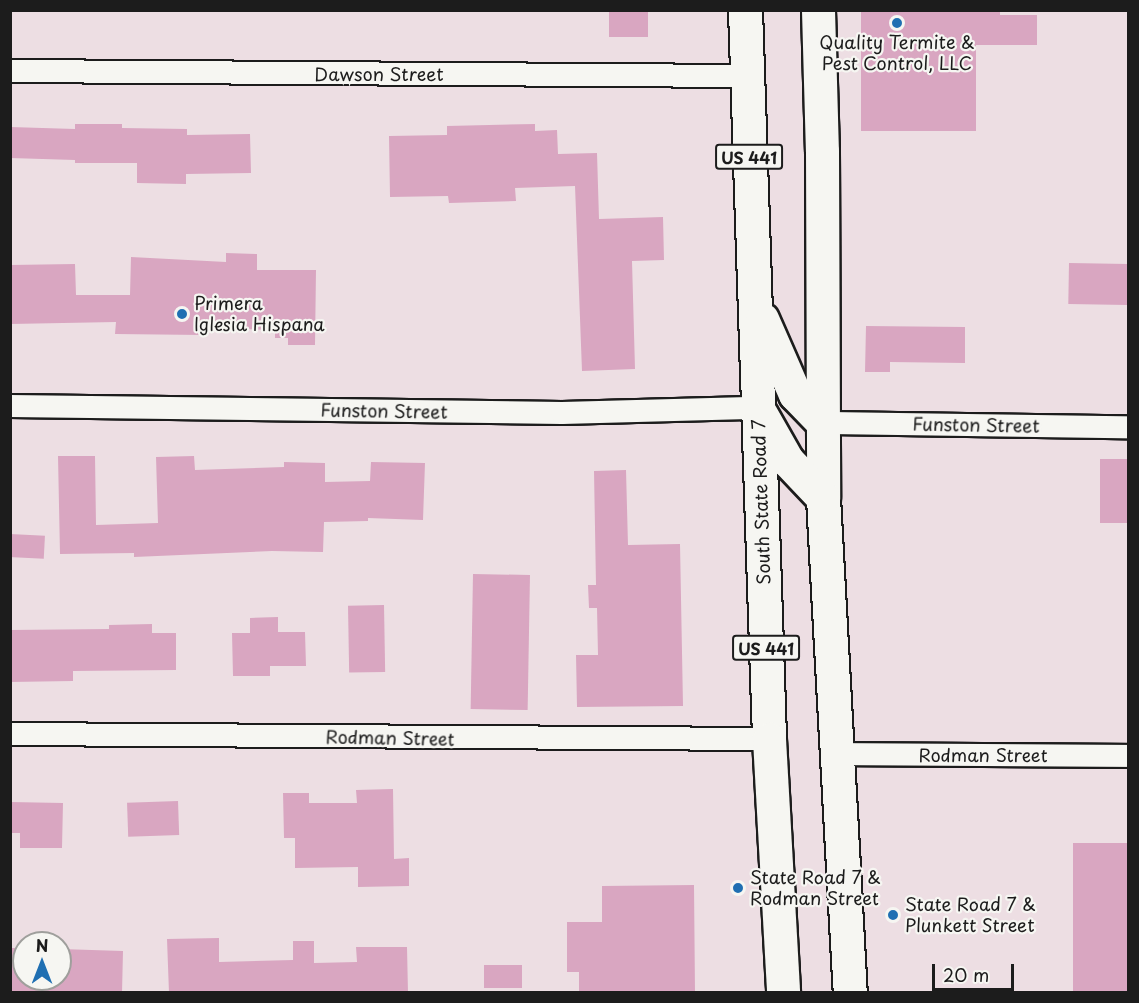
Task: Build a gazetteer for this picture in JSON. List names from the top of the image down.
{
  "streets": {
    "main road": ["US 441", "South State Road 7"],
    "street": ["Dawson Street", "Funston Street", "Rodman Street"]
  },
  "crossings": [
    ["Dawson Street", "South State Road 7"],
    ["Funston Street", "South State Road 7"],
    ["South State Road 7", "Rodman Street"]
  ],
  "places": [
    "Quality Termite & Pest Control, LLC",
    "Primera Iglesia Hispana",
    "State Road 7 & Rodman Street",
    "State Road 7 & Plunkett Street"
  ],
  "scale_bar": "20 m",
  "north": "top"
}
